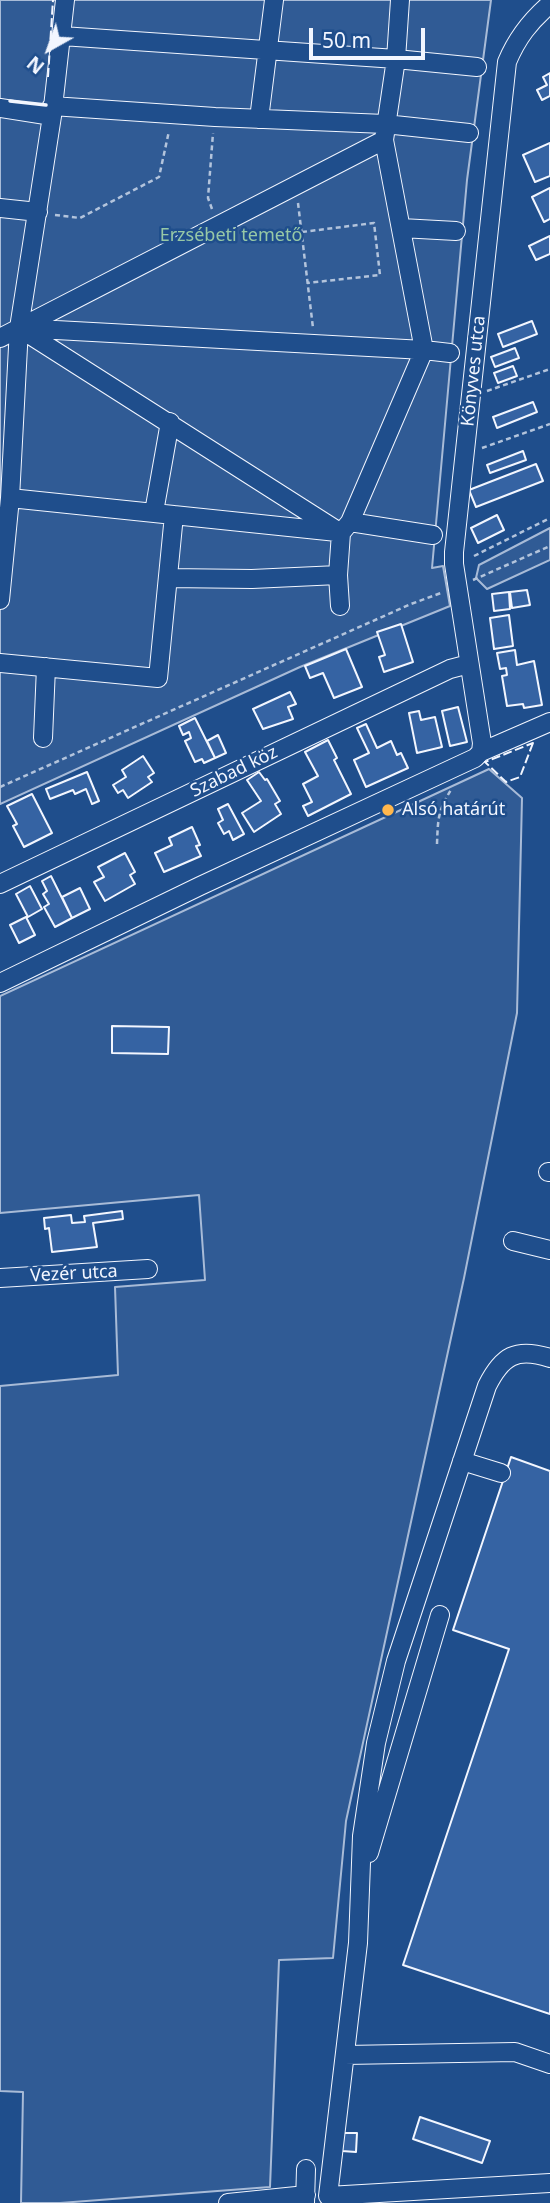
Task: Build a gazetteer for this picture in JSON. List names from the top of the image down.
{
  "streets": {
    "street": ["Könyves utca", "Szabad köz", "Vezér utca"]
  },
  "crossings": [
    ["Könyves utca", "Szabad köz"]
  ],
  "parks": ["Erzsébeti temető"],
  "places": ["Alsó határút"],
  "scale_bar": "50 m",
  "north": "bottom left"
}
